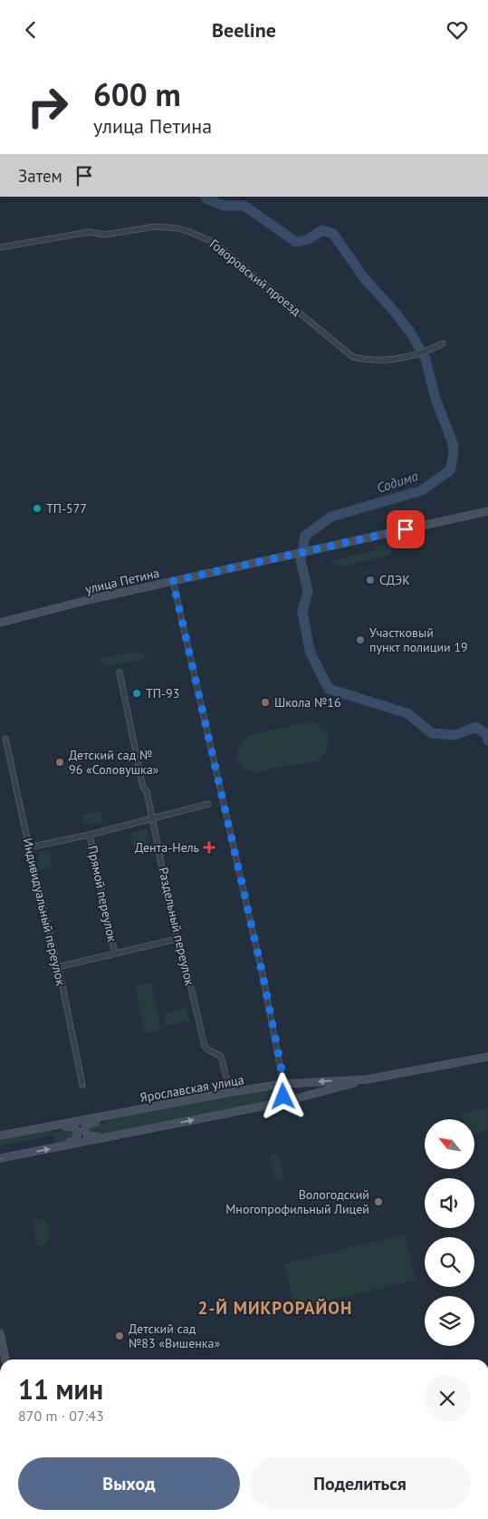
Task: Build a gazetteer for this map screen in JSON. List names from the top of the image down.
{
  "streets": {
    "street": [
      "Говоровский проезд",
      "улица Петина",
      "Прямой переулок",
      "Индивидуальный переулок",
      "Раздельный переулок",
      "Ярославская улица"
    ]
  },
  "crossings": [
    ["Раздельный переулок", "Ярославская улица"]
  ],
  "districts": ["2-Й МИКРОРАЙОН"],
  "water": ["Содима"],
  "places": {
    "other": [
      "ТП-577",
      "СДЭК",
      "Участковый пункт полиции 19",
      "ТП-93",
      "Школа №16",
      "Детский сад № 96 «Соловушка»",
      "Вологодский Многопрофильный Лицей",
      "Детский сад №83 «Вишенка»"
    ],
    "health": ["Дента-Нель"]
  },
  "north": "top left",
  "page": {
    "header": "Beeline",
    "turn": ["600 m", "улица Петина"],
    "then": "Затем",
    "heading": ["11 мин", "870 m · 07:43"],
    "buttons": ["Выход", "Поделиться"]
  }
}
